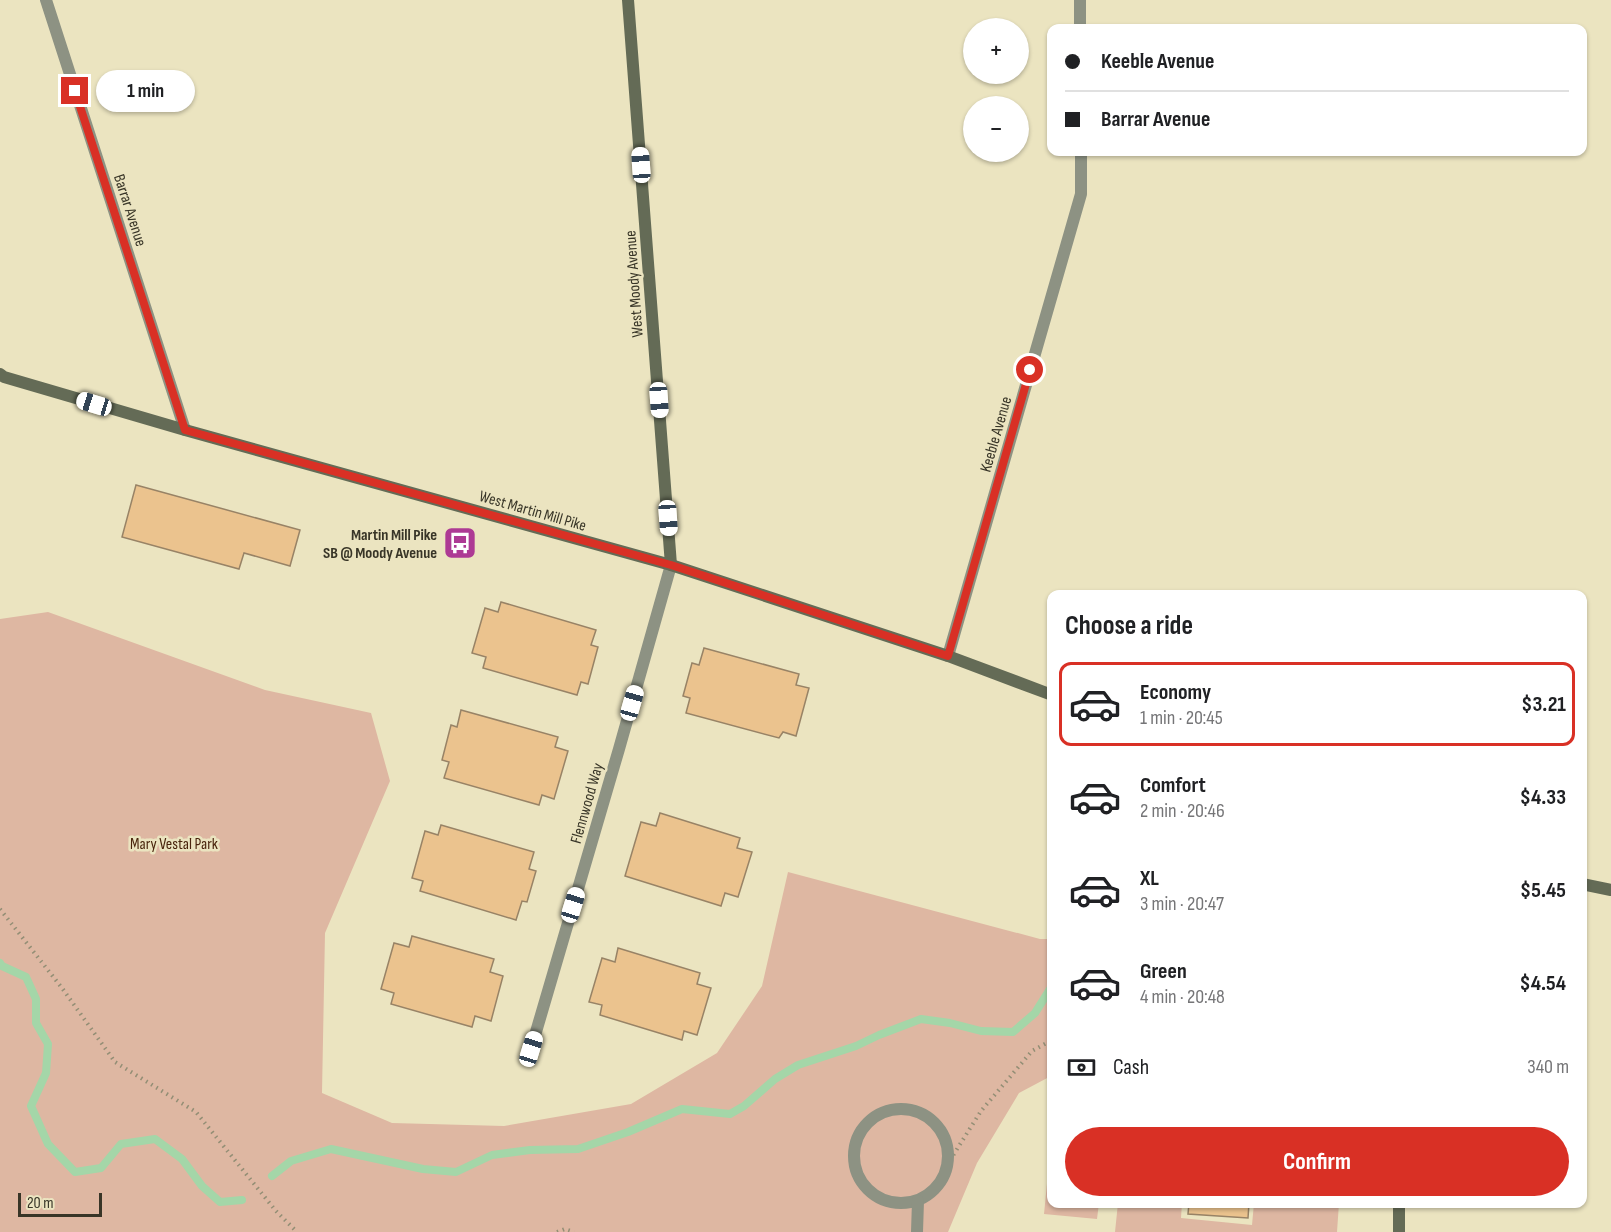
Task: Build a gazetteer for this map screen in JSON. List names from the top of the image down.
{
  "streets": {
    "main road": ["West Moody Avenue", "West Martin Mill Pike"],
    "street": ["Barrar Avenue", "Keeble Avenue", "Flennwood Way"]
  },
  "crossings": [
    ["Barrar Avenue", "West Martin Mill Pike"],
    ["West Moody Avenue", "West Martin Mill Pike"],
    ["West Moody Avenue", "Flennwood Way"],
    ["Keeble Avenue", "West Martin Mill Pike"],
    ["West Martin Mill Pike", "Flennwood Way"]
  ],
  "parks": ["Mary Vestal Park"],
  "places": {
    "bus stop": ["Martin Mill Pike SB @ Moody Avenue"]
  },
  "scale_bar": "20 m",
  "page": {
    "map_buttons": ["+", "−"],
    "banner": ["Keeble Avenue", "Barrar Avenue"],
    "bubble": "1 min",
    "heading": "Choose a ride",
    "list": [
      {
        "name": "Economy",
        "note": "1 min · 20:45",
        "value": "$3.21"
      },
      {
        "name": "Comfort",
        "note": "2 min · 20:46",
        "value": "$4.33"
      },
      {
        "name": "XL",
        "note": "3 min · 20:47",
        "value": "$5.45"
      },
      {
        "name": "Green",
        "note": "4 min · 20:48",
        "value": "$4.54"
      }
    ],
    "pay": ["Cash", "340 m"],
    "buttons": "Confirm",
    "scale": "20 m"
  }
}
